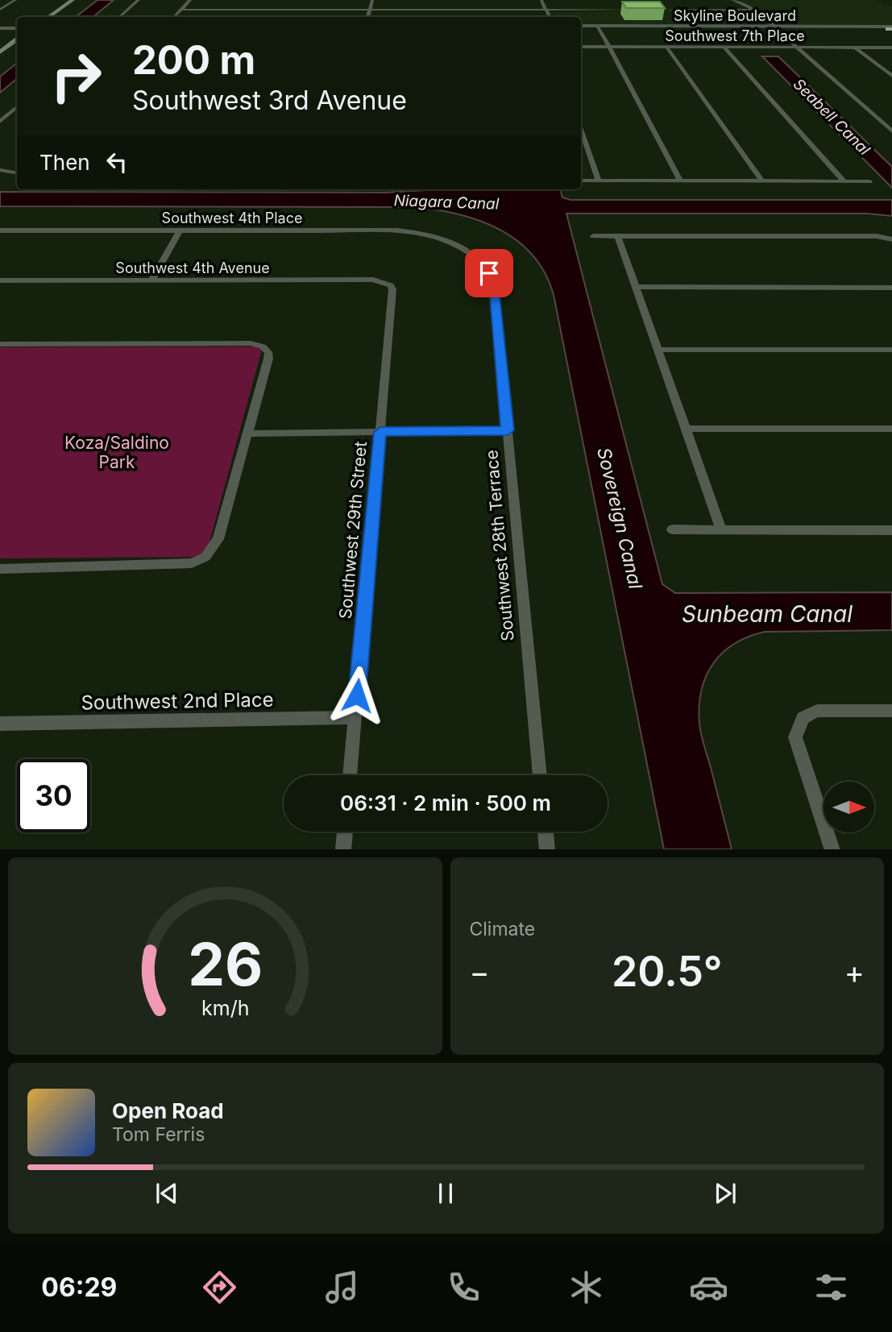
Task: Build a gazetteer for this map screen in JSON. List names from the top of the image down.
{
  "streets": {
    "street": [
      "Skyline Boulevard",
      "Southwest 7th Place",
      "Southwest 4th Place",
      "Southwest 4th Avenue",
      "Southwest 29th Street",
      "Southwest 28th Terrace",
      "Southwest 2nd Place"
    ]
  },
  "crossings": [
    ["Southwest 4th Place", "Southwest 28th Terrace"],
    ["Southwest 4th Avenue", "Southwest 29th Street"],
    ["Southwest 29th Street", "Southwest 2nd Place"]
  ],
  "water": [
    "Seabell Canal",
    "Niagara Canal",
    "Sovereign Canal",
    "Sunbeam Canal"
  ],
  "parks": ["Koza/Saldino Park"],
  "north": "right",
  "page": {
    "turn": ["200 m", "Southwest 3rd Avenue"],
    "then": "Then",
    "limit": "30",
    "trip": "06:31 · 2 min · 500 m",
    "tile": "Climate",
    "heat": ["−", "20.5°", "+"],
    "song": ["Open Road", "Tom Ferris"],
    "tabs": "06:29",
    "gauge": ["26", "km/h"]
  }
}
